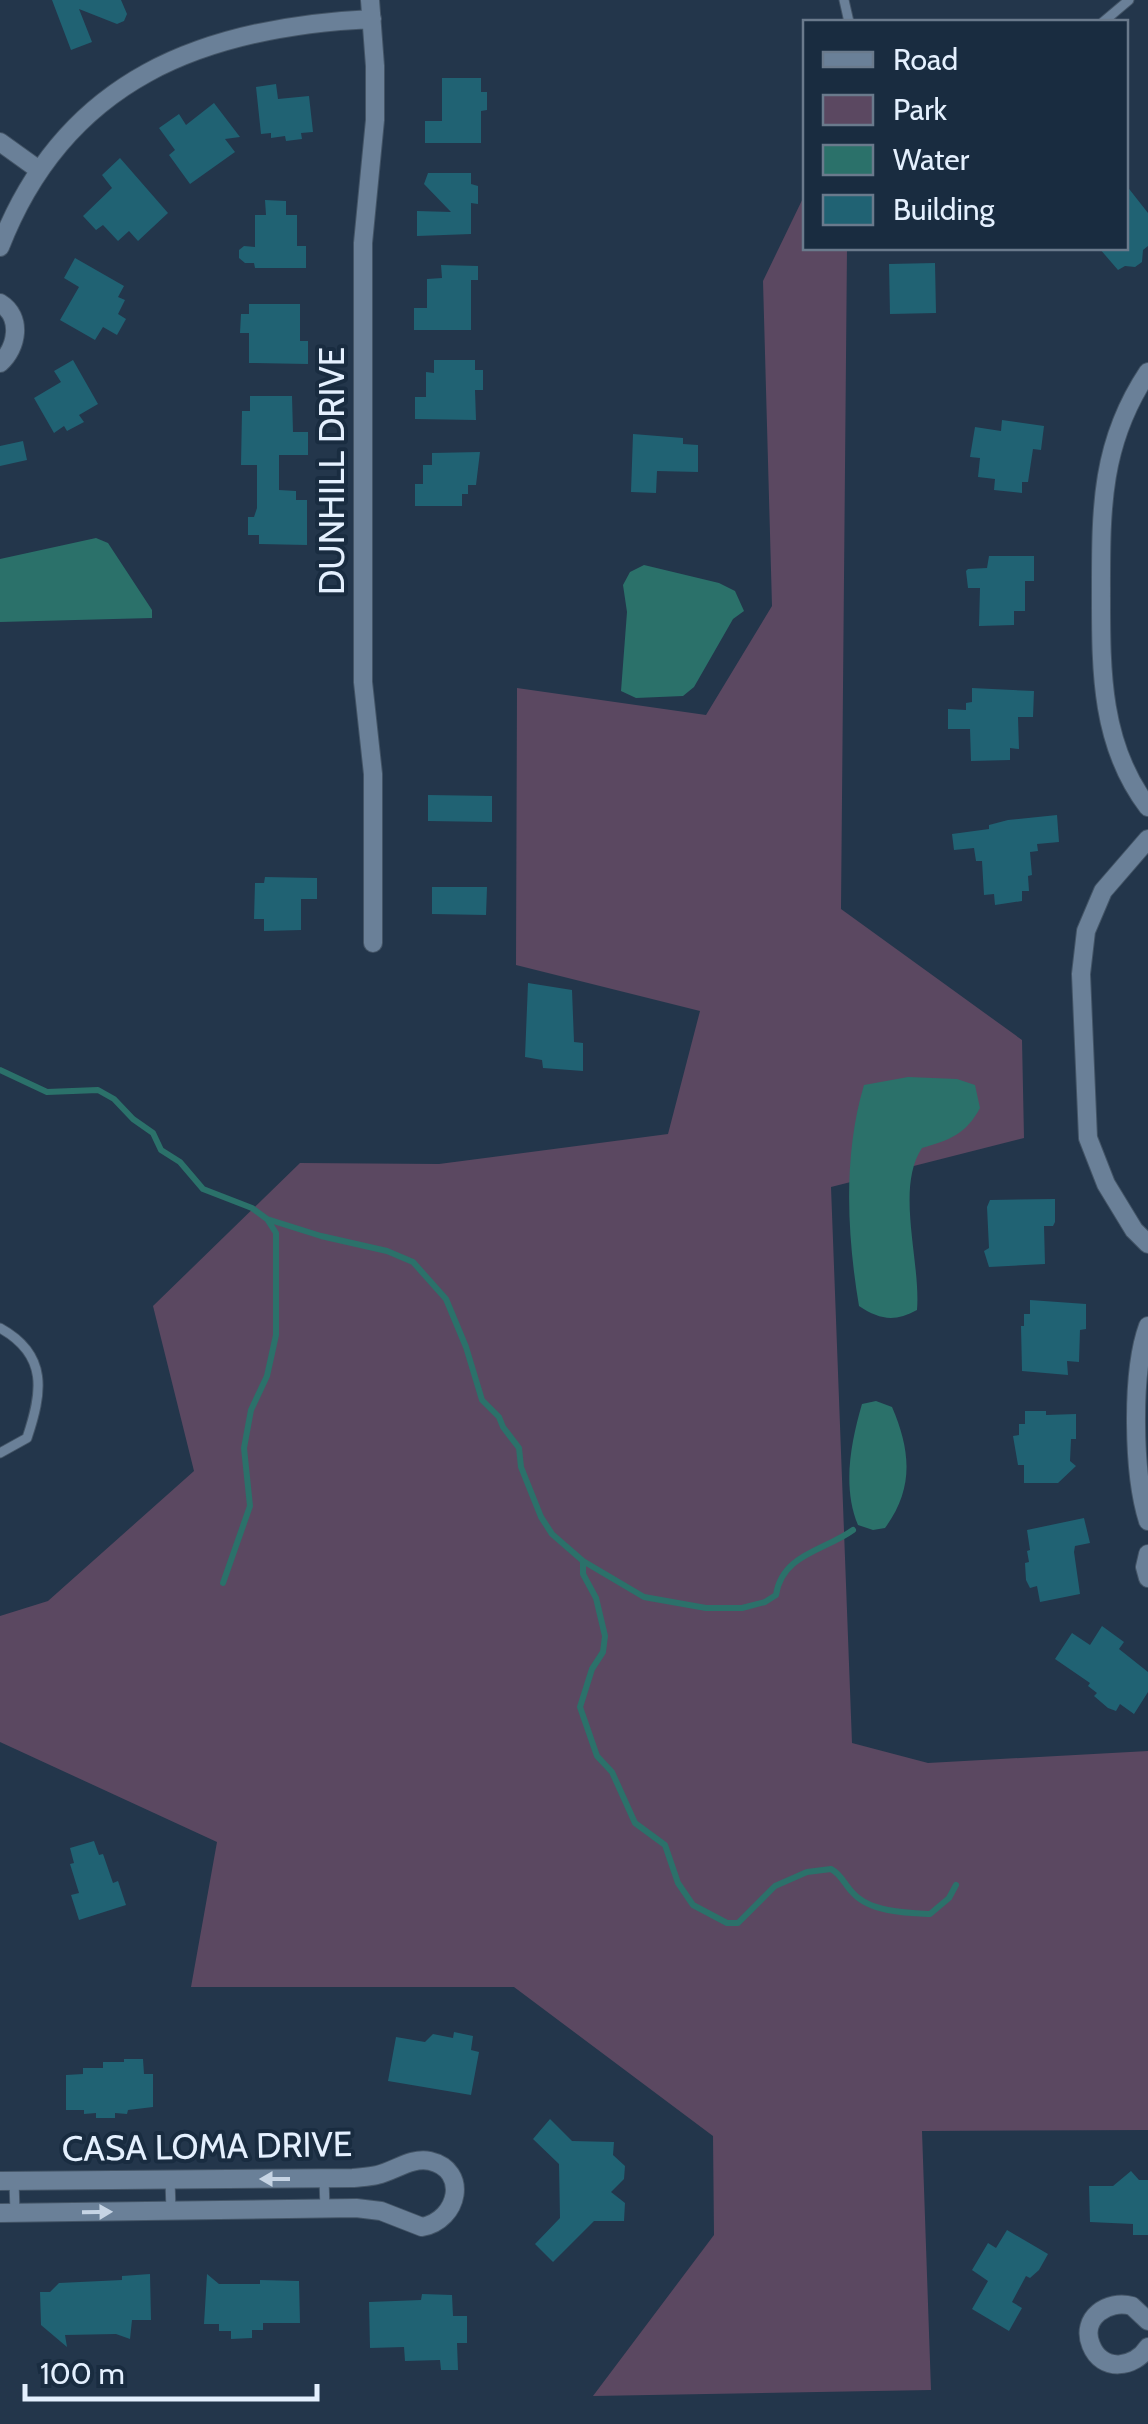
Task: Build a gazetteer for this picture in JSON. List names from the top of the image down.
{
  "streets": {
    "street": ["DUNHILL DRIVE", "CASA LOMA DRIVE"]
  },
  "legend": [
    "Road",
    "Park",
    "Water",
    "Building"
  ],
  "scale_bar": "100 m"
}
